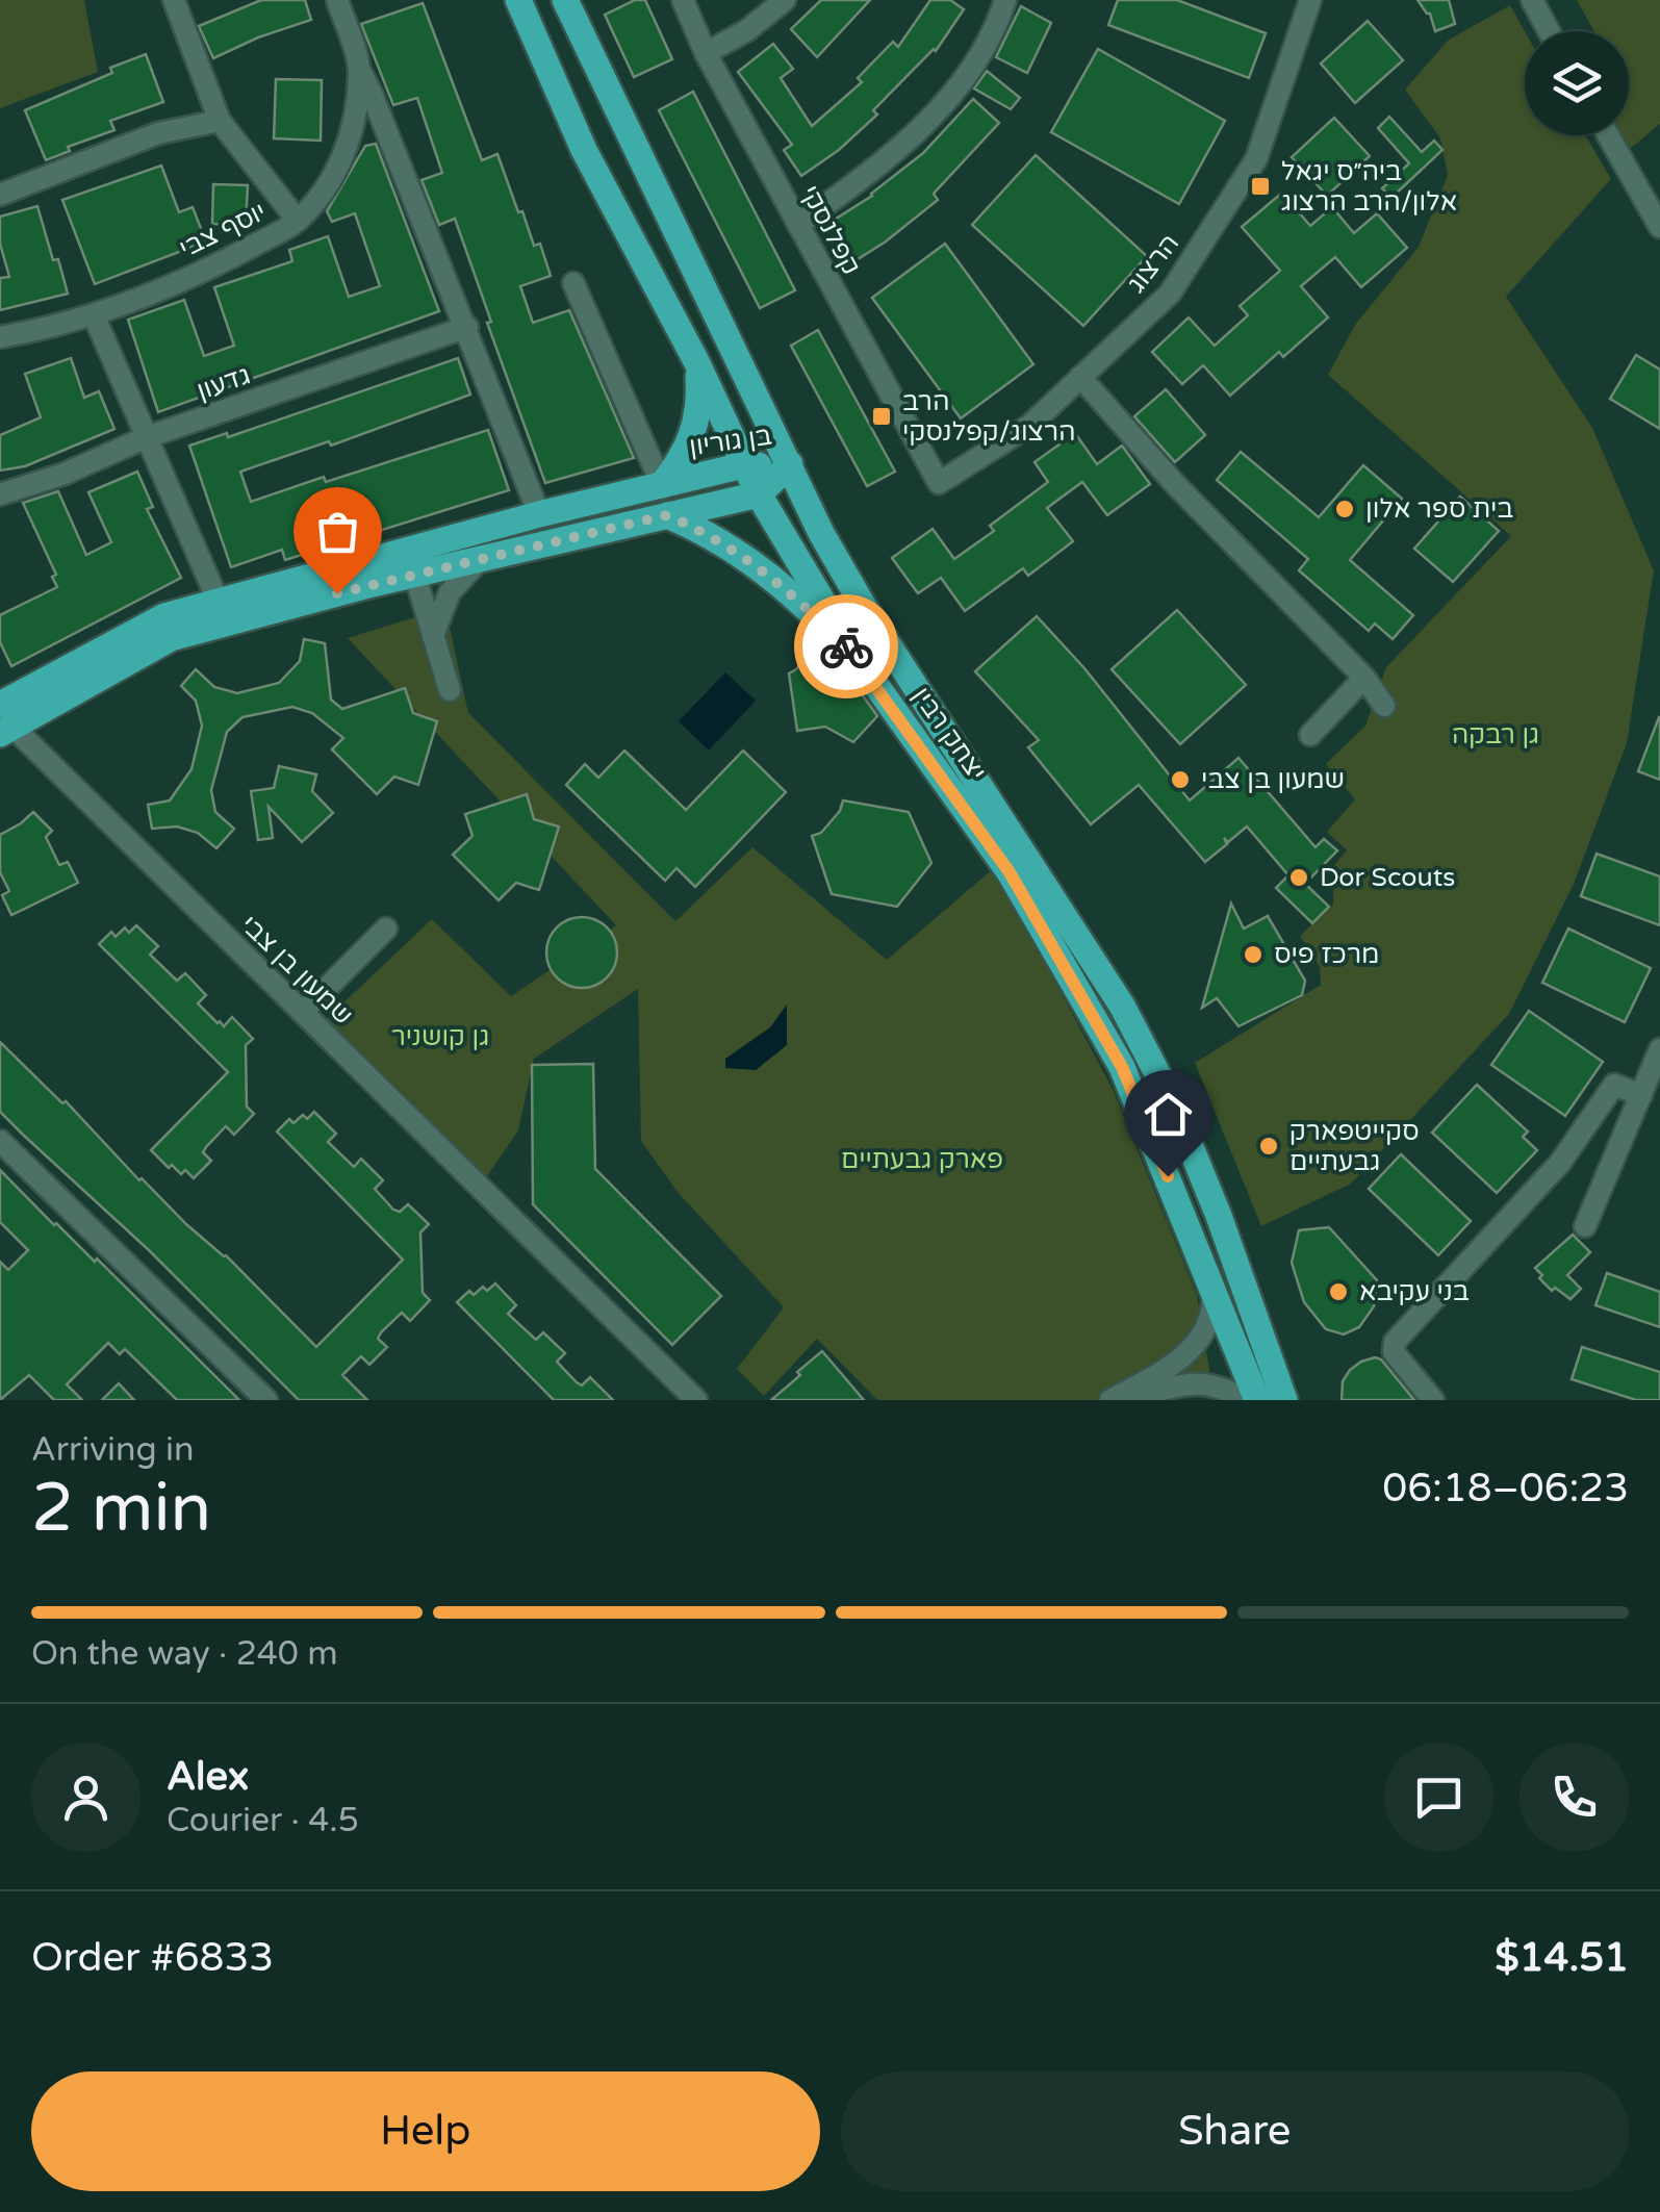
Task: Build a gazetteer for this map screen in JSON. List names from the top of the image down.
{
  "streets": {
    "main road": ["בן גוריון", "יצחק רבין"],
    "street": [
      "יוסף צבי",
      "קפלנסקי",
      "הרצוג",
      "גדעון",
      "שמעון בן צבי"
    ]
  },
  "crossings": [
    ["קפלנסקי", "הרצוג"],
    ["בן גוריון", "יצחק רבין"],
    ["בן גוריון", "שמעון בן צבי"]
  ],
  "parks": ["גן רבקה", "גן קושניר", "פארק גבעתיים"],
  "places": {
    "transit": ["ביה״ס יגאל אלון/הרב הרצוג", "הרב הרצוג/קפלנסקי"],
    "other": [
      "בית ספר אלון",
      "שמעון בן צבי",
      "Dor Scouts",
      "מרכז פיס",
      "סקייטפארק גבעתיים",
      "בני עקיבא"
    ]
  },
  "page": {
    "heading": ["2 min", "Arriving in", "06:18–06:23"],
    "panel": [
      "Alex",
      "Courier · 4.5",
      "Order #6833",
      "$14.51"
    ],
    "bar": "On the way · 240 m",
    "buttons": ["Help", "Share"]
  }
}
